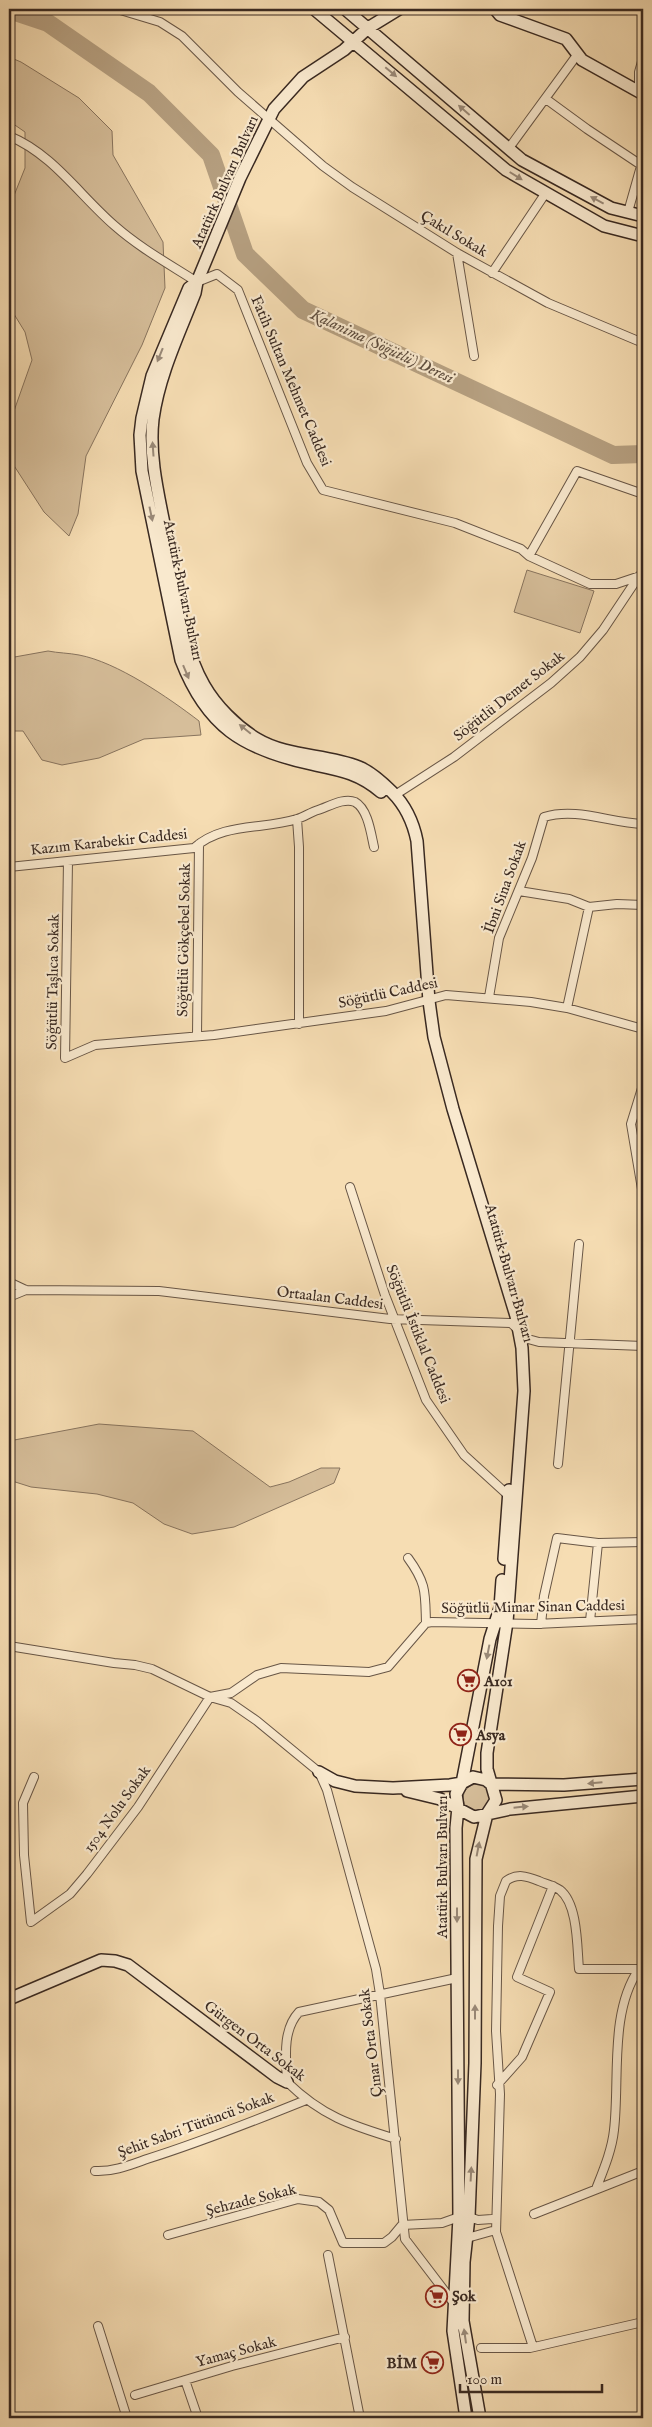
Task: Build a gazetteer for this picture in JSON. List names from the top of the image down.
{
  "streets": {
    "street": [
      "Atatürk Bulvarı Bulvarı",
      "Çakıl Sokak",
      "Fatih Sultan Mehmet Caddesi",
      "Söğütlü Demet Sokak",
      "Kazım Karabekir Caddesi",
      "İbni Sina Sokak",
      "Söğütlü Gökçebel Sokak",
      "Söğütlü Taşlıca Sokak",
      "Söğütlü Caddesi",
      "Ortaalan Caddesi",
      "Söğütlü İstiklal Caddesi",
      "Söğütlü Mimar Sinan Caddesi",
      "1504 Nolu Sokak",
      "Gürgen Orta Sokak",
      "Çınar Orta Sokak",
      "Şehit Sabri Tütüncü Sokak",
      "Şehzade Sokak",
      "Yamaç Sokak"
    ]
  },
  "crossings": [
    ["Atatürk Bulvarı Bulvarı", "Çakıl Sokak"],
    ["Atatürk Bulvarı Bulvarı", "Fatih Sultan Mehmet Caddesi"],
    ["Atatürk Bulvarı Bulvarı", "Söğütlü Demet Sokak"],
    ["Atatürk Bulvarı Bulvarı", "Söğütlü Caddesi"],
    ["Atatürk Bulvarı Bulvarı", "Ortaalan Caddesi"],
    ["Atatürk Bulvarı Bulvarı", "Söğütlü İstiklal Caddesi"],
    ["Atatürk Bulvarı Bulvarı", "Söğütlü Mimar Sinan Caddesi"],
    ["Atatürk Bulvarı Bulvarı", "Çınar Orta Sokak"],
    ["Fatih Sultan Mehmet Caddesi", "Söğütlü Demet Sokak"],
    ["Kazım Karabekir Caddesi", "Söğütlü Gökçebel Sokak"],
    ["Kazım Karabekir Caddesi", "Söğütlü Taşlıca Sokak"],
    ["İbni Sina Sokak", "Söğütlü Caddesi"],
    ["Söğütlü Gökçebel Sokak", "Söğütlü Caddesi"],
    ["Söğütlü Taşlıca Sokak", "Söğütlü Caddesi"],
    ["Ortaalan Caddesi", "Söğütlü İstiklal Caddesi"],
    ["Söğütlü Mimar Sinan Caddesi", "1504 Nolu Sokak"],
    ["Gürgen Orta Sokak", "Çınar Orta Sokak"],
    ["Gürgen Orta Sokak", "Şehit Sabri Tütüncü Sokak"],
    ["Çınar Orta Sokak", "Şehzade Sokak"]
  ],
  "water": ["Kalanima (Söğütlü) Deresi"],
  "places": {
    "supermarket": [
      "A101",
      "Asya",
      "Şok",
      "BİM"
    ]
  },
  "scale_bar": "100 m"
}
